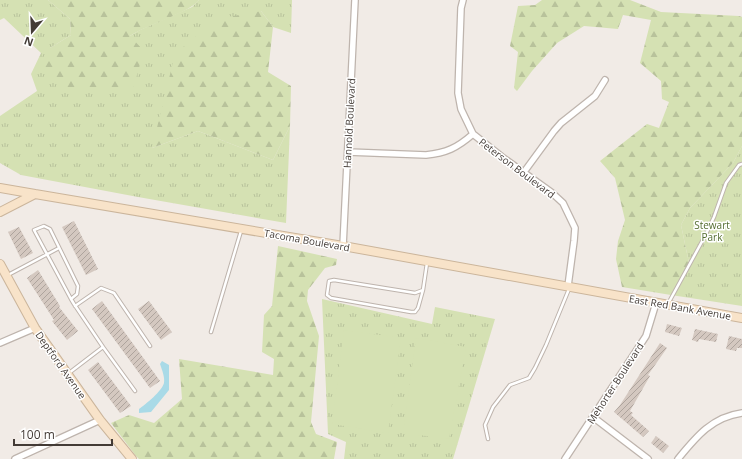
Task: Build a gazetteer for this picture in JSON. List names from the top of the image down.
{
  "streets": {
    "street": [
      "Hannold Boulevard",
      "Peterson Boulevard",
      "Tacoma Boulevard",
      "East Red Bank Avenue",
      "Deptford Avenue",
      "Mehorter Boulevard"
    ]
  },
  "crossings": [
    ["Hannold Boulevard", "Tacoma Boulevard"],
    ["Peterson Boulevard", "Tacoma Boulevard"],
    ["Tacoma Boulevard", "East Red Bank Avenue"],
    ["East Red Bank Avenue", "Mehorter Boulevard"]
  ],
  "parks": ["Stewart Park"],
  "scale_bar": "100 m",
  "north": "bottom"
}
